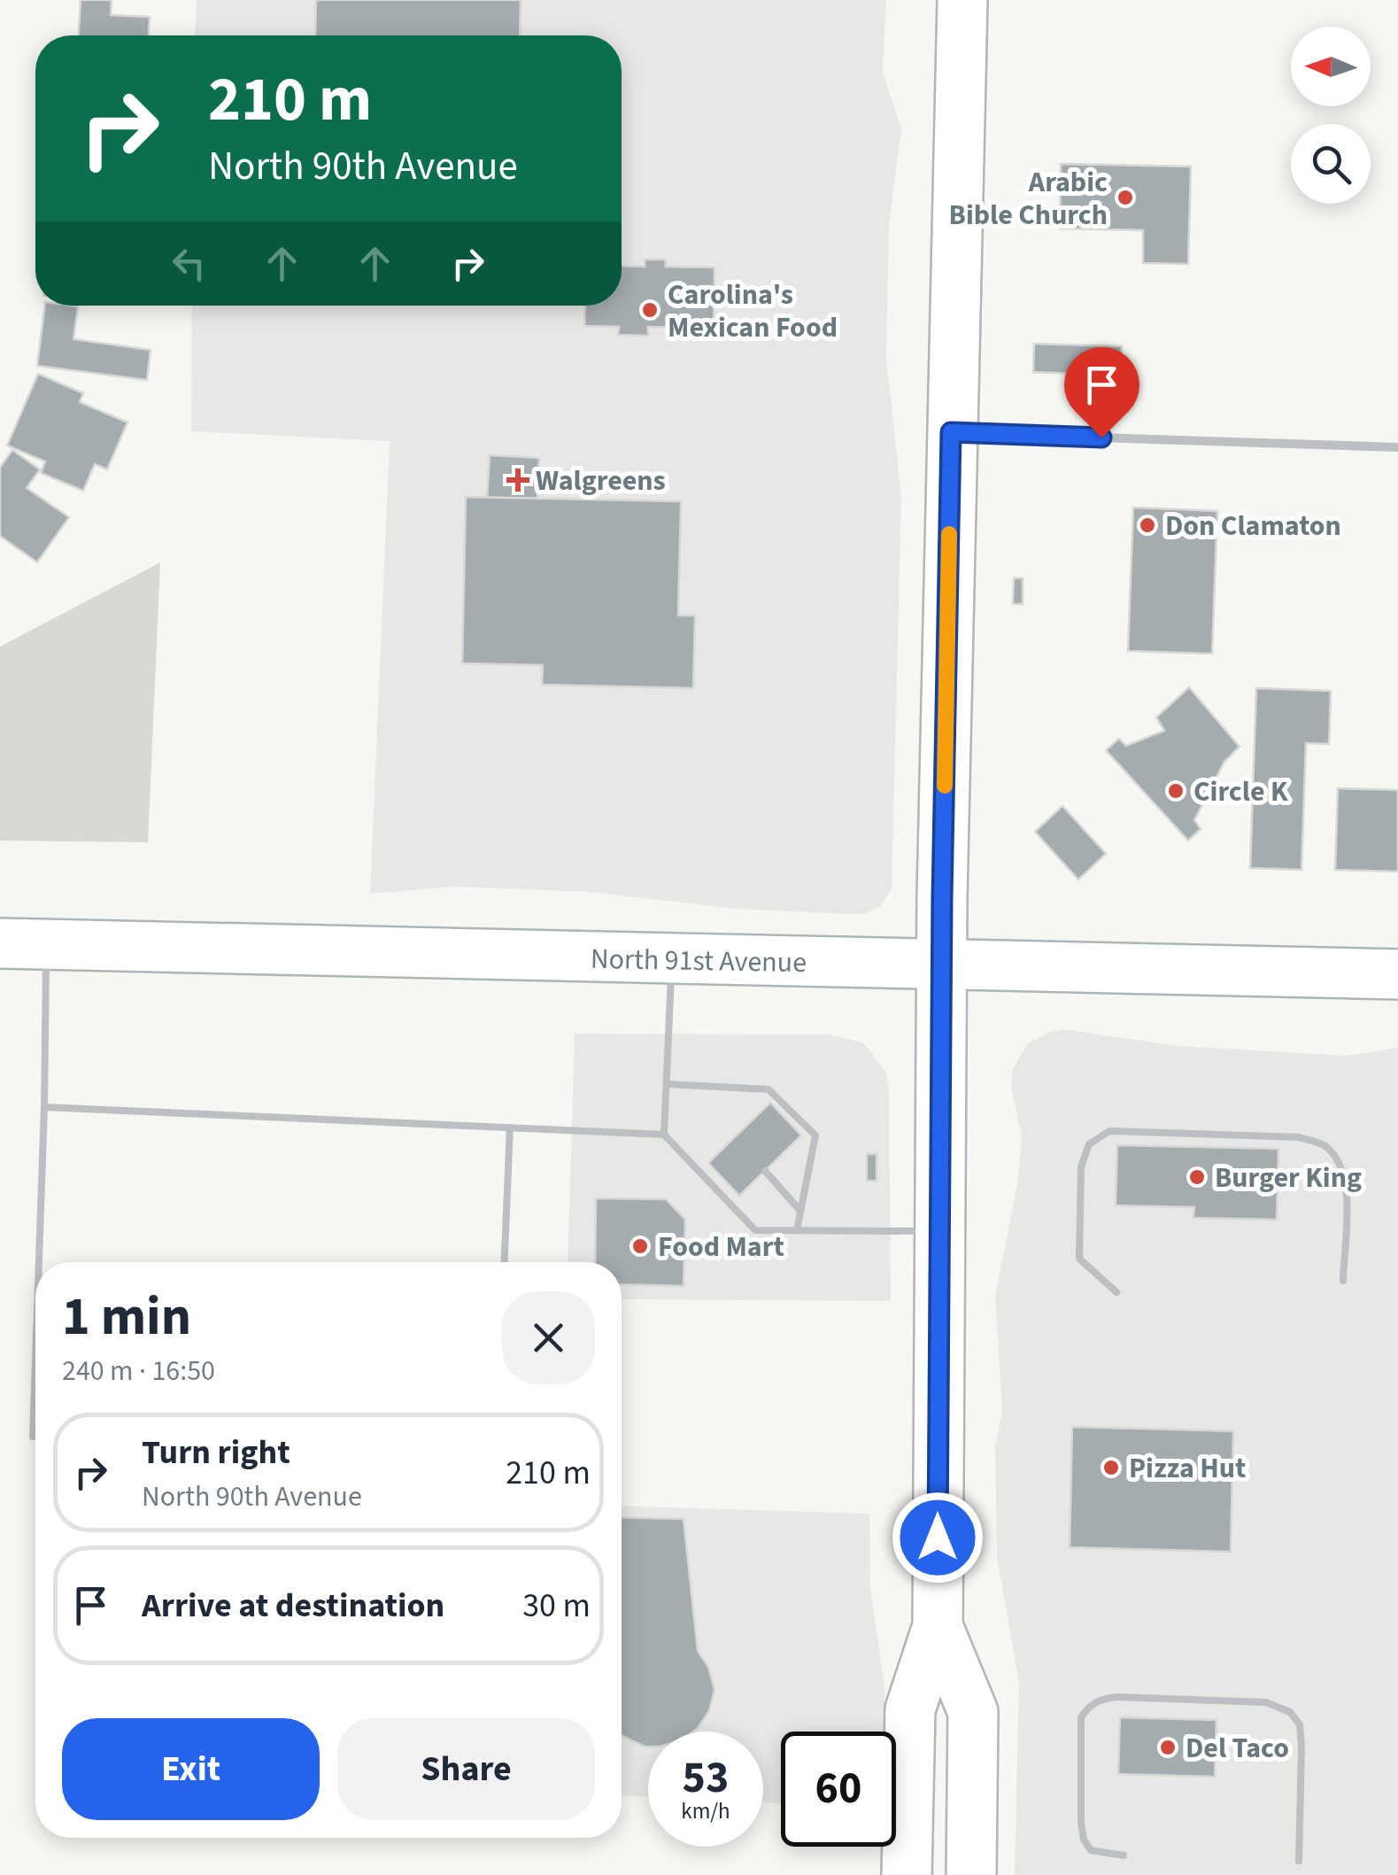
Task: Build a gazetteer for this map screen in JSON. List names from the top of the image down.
{
  "streets": {
    "main road": ["North 91st Avenue"]
  },
  "places": {
    "other": [
      "Arabic Bible Church",
      "Carolina's Mexican Food",
      "Don Clamaton",
      "Circle K",
      "Burger King",
      "Food Mart",
      "Pizza Hut",
      "Del Taco"
    ],
    "health": ["Walgreens"]
  },
  "north": "left",
  "page": {
    "turn": ["210 m", "North 90th Avenue"],
    "heading": ["1 min", "240 m · 16:50"],
    "list": [
      {
        "name": "Turn right",
        "note": "North 90th Avenue",
        "value": "210 m"
      },
      {
        "name": "Arrive at destination",
        "value": "30 m"
      }
    ],
    "buttons": ["Exit", "Share"],
    "speed": "53 km/h",
    "limit": "60"
  }
}
